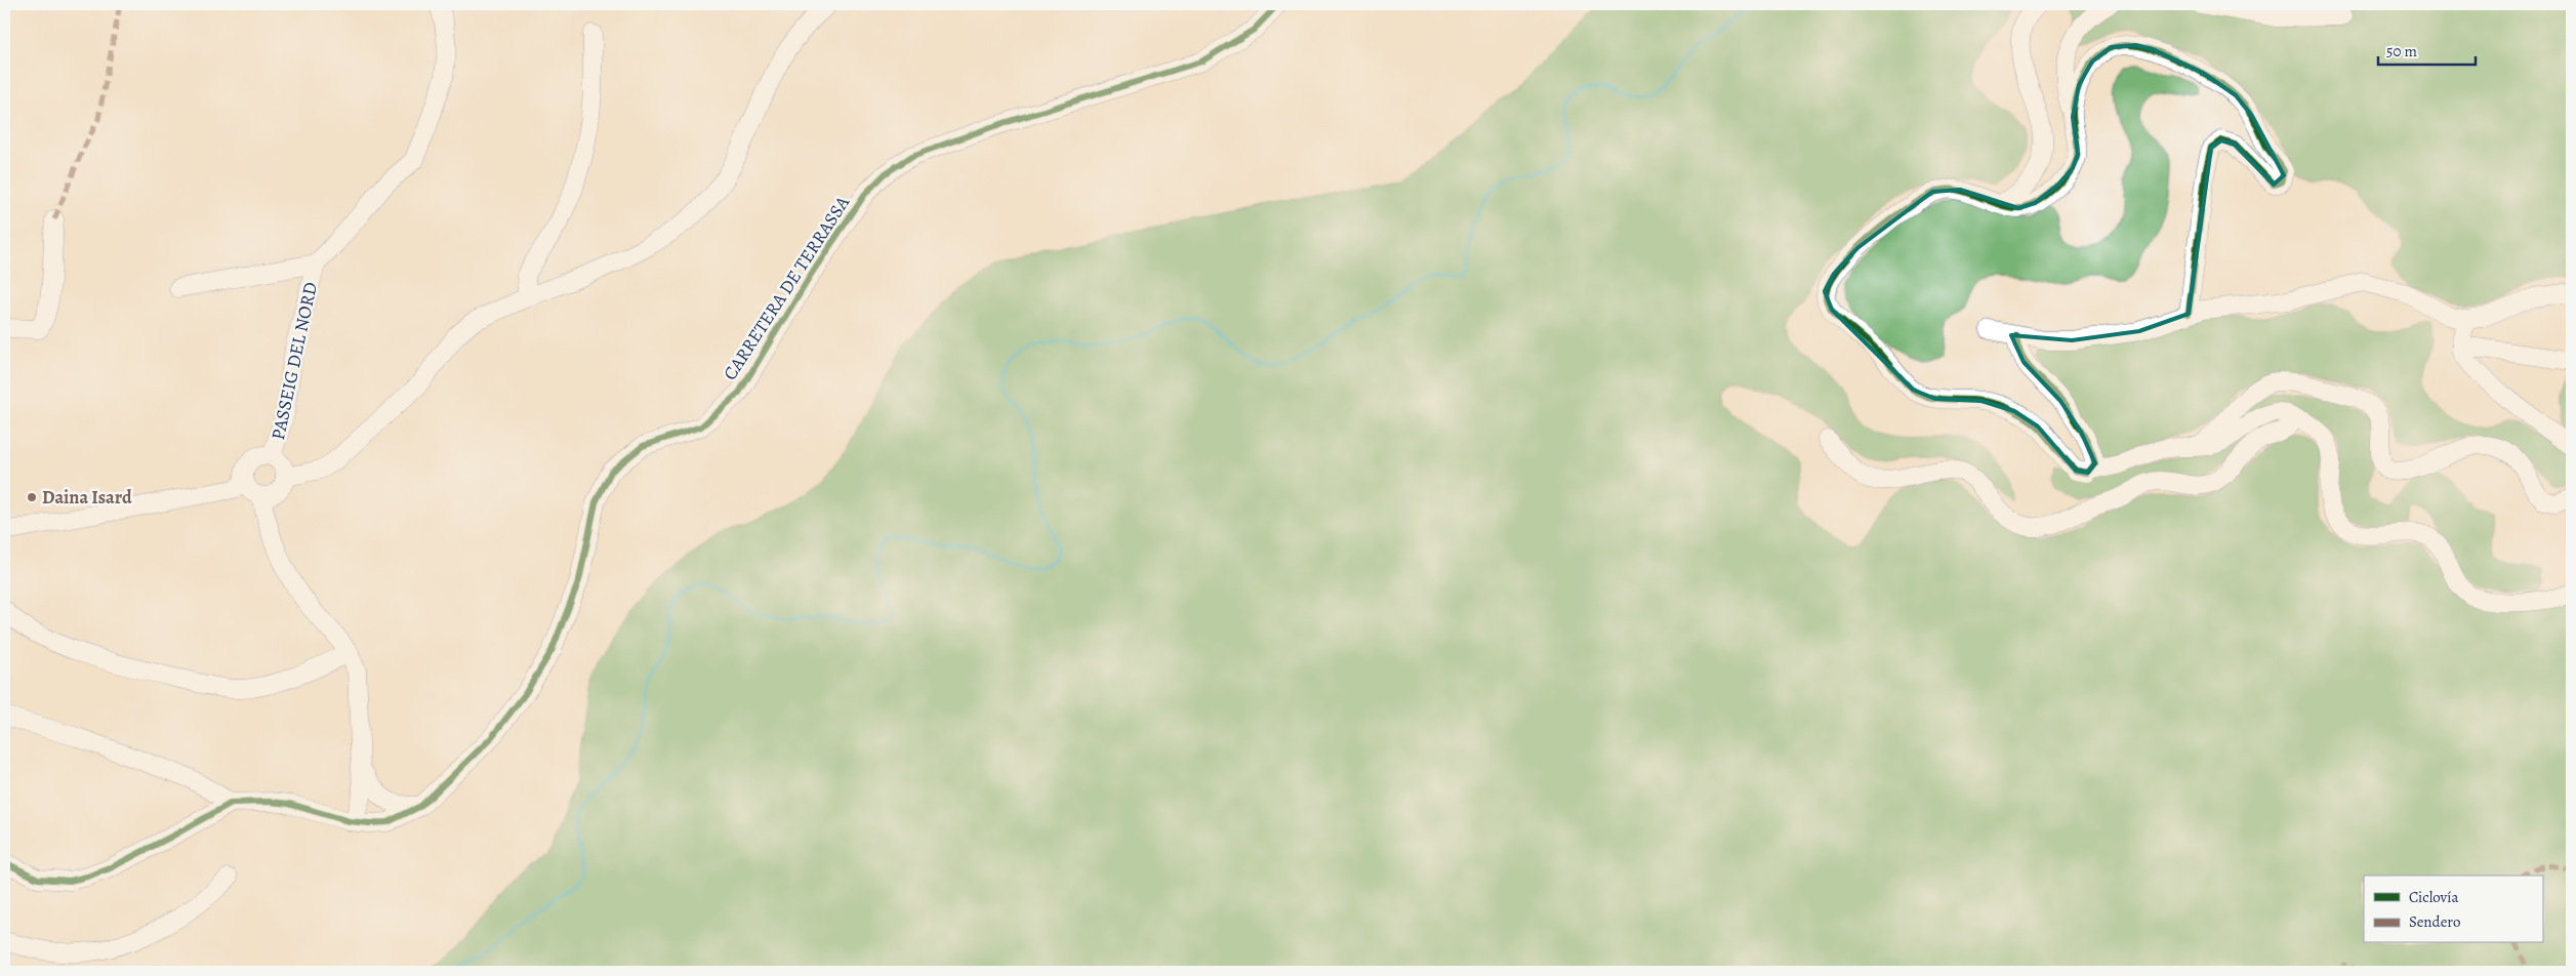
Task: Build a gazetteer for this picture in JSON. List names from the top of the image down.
{
  "streets": {
    "street": ["CARRETERA DE TERRASSA", "PASSEIG DEL NORD"]
  },
  "places": ["Daina Isard"],
  "legend": ["Ciclovía", "Sendero"],
  "scale_bar": "50 m"
}
